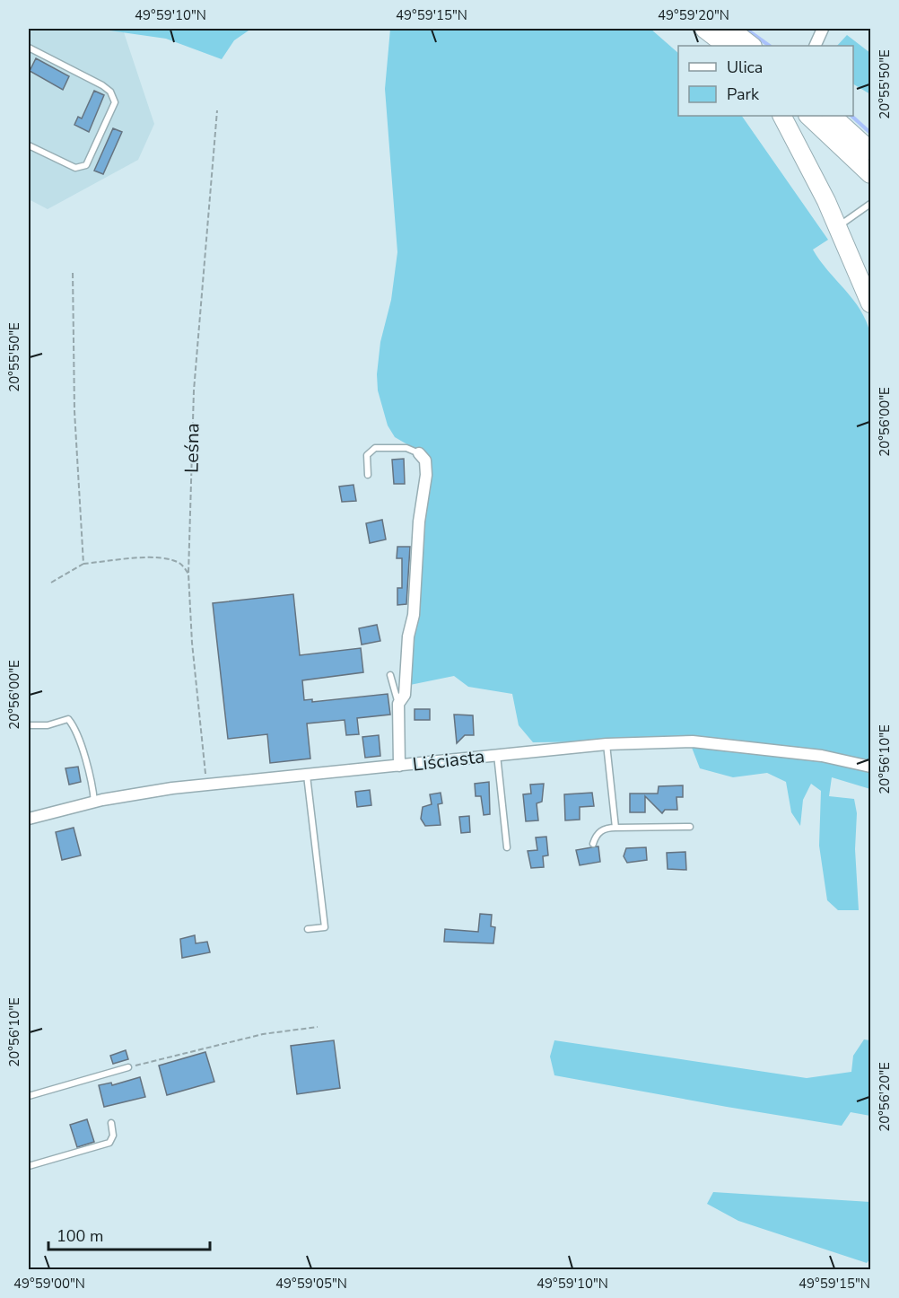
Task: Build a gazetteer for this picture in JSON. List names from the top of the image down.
{
  "streets": {
    "street": ["Liściasta"],
    "path": ["Leśna"]
  },
  "crossings": [
    ["Leśna", "Liściasta"]
  ],
  "legend": ["Ulica", "Park"],
  "scale_bar": "100 m",
  "coordinates": [
    "49°59'10\"N",
    "49°59'15\"N",
    "49°59'20\"N",
    "20°55'50\"E",
    "20°56'00\"E",
    "20°56'10\"E",
    "20°56'20\"E",
    "49°59'00\"N",
    "49°59'05\"N"
  ]
}
